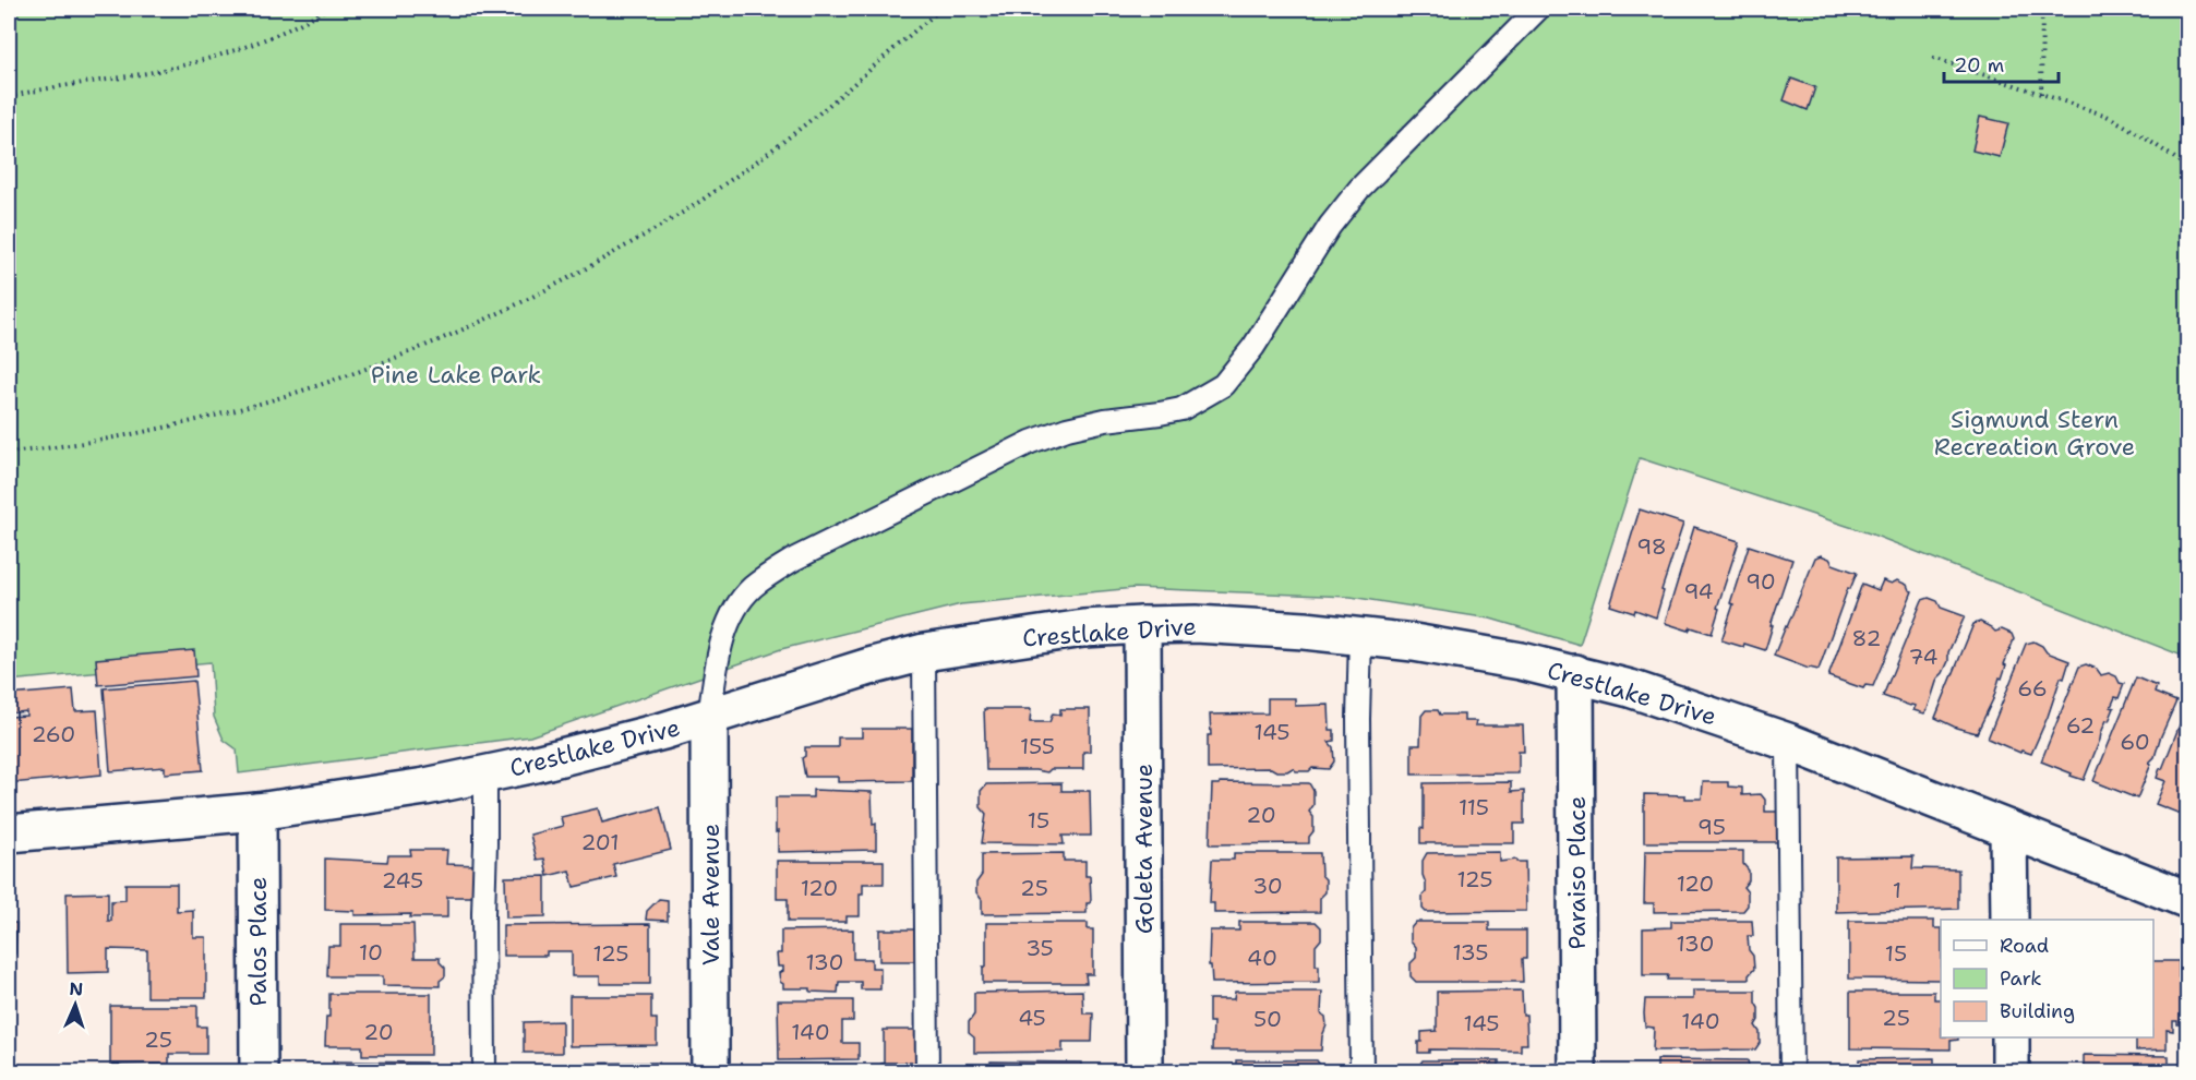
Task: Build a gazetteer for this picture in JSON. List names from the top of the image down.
{
  "streets": {
    "street": [
      "Crestlake Drive",
      "Goleta Avenue",
      "Paraiso Place",
      "Vale Avenue",
      "Palos Place"
    ]
  },
  "crossings": [
    ["Crestlake Drive", "Goleta Avenue"],
    ["Crestlake Drive", "Paraiso Place"],
    ["Crestlake Drive", "Vale Avenue"],
    ["Crestlake Drive", "Palos Place"]
  ],
  "parks": ["Pine Lake Park", "Sigmund Stern Recreation Grove"],
  "house_numbers": [
    "98",
    "90",
    "94",
    "82",
    "74",
    "66",
    "62",
    "145",
    "260",
    "60",
    "155",
    "115",
    "20",
    "15",
    "95",
    "201",
    "125",
    "245",
    "120",
    "30",
    "120",
    "25",
    "1",
    "130",
    "35",
    "10",
    "135",
    "125",
    "15",
    "40",
    "130",
    "45",
    "25",
    "50",
    "140",
    "145",
    "20",
    "140",
    "25"
  ],
  "legend": ["Road", "Park", "Building"],
  "scale_bar": "20 m",
  "north": "top"
}
